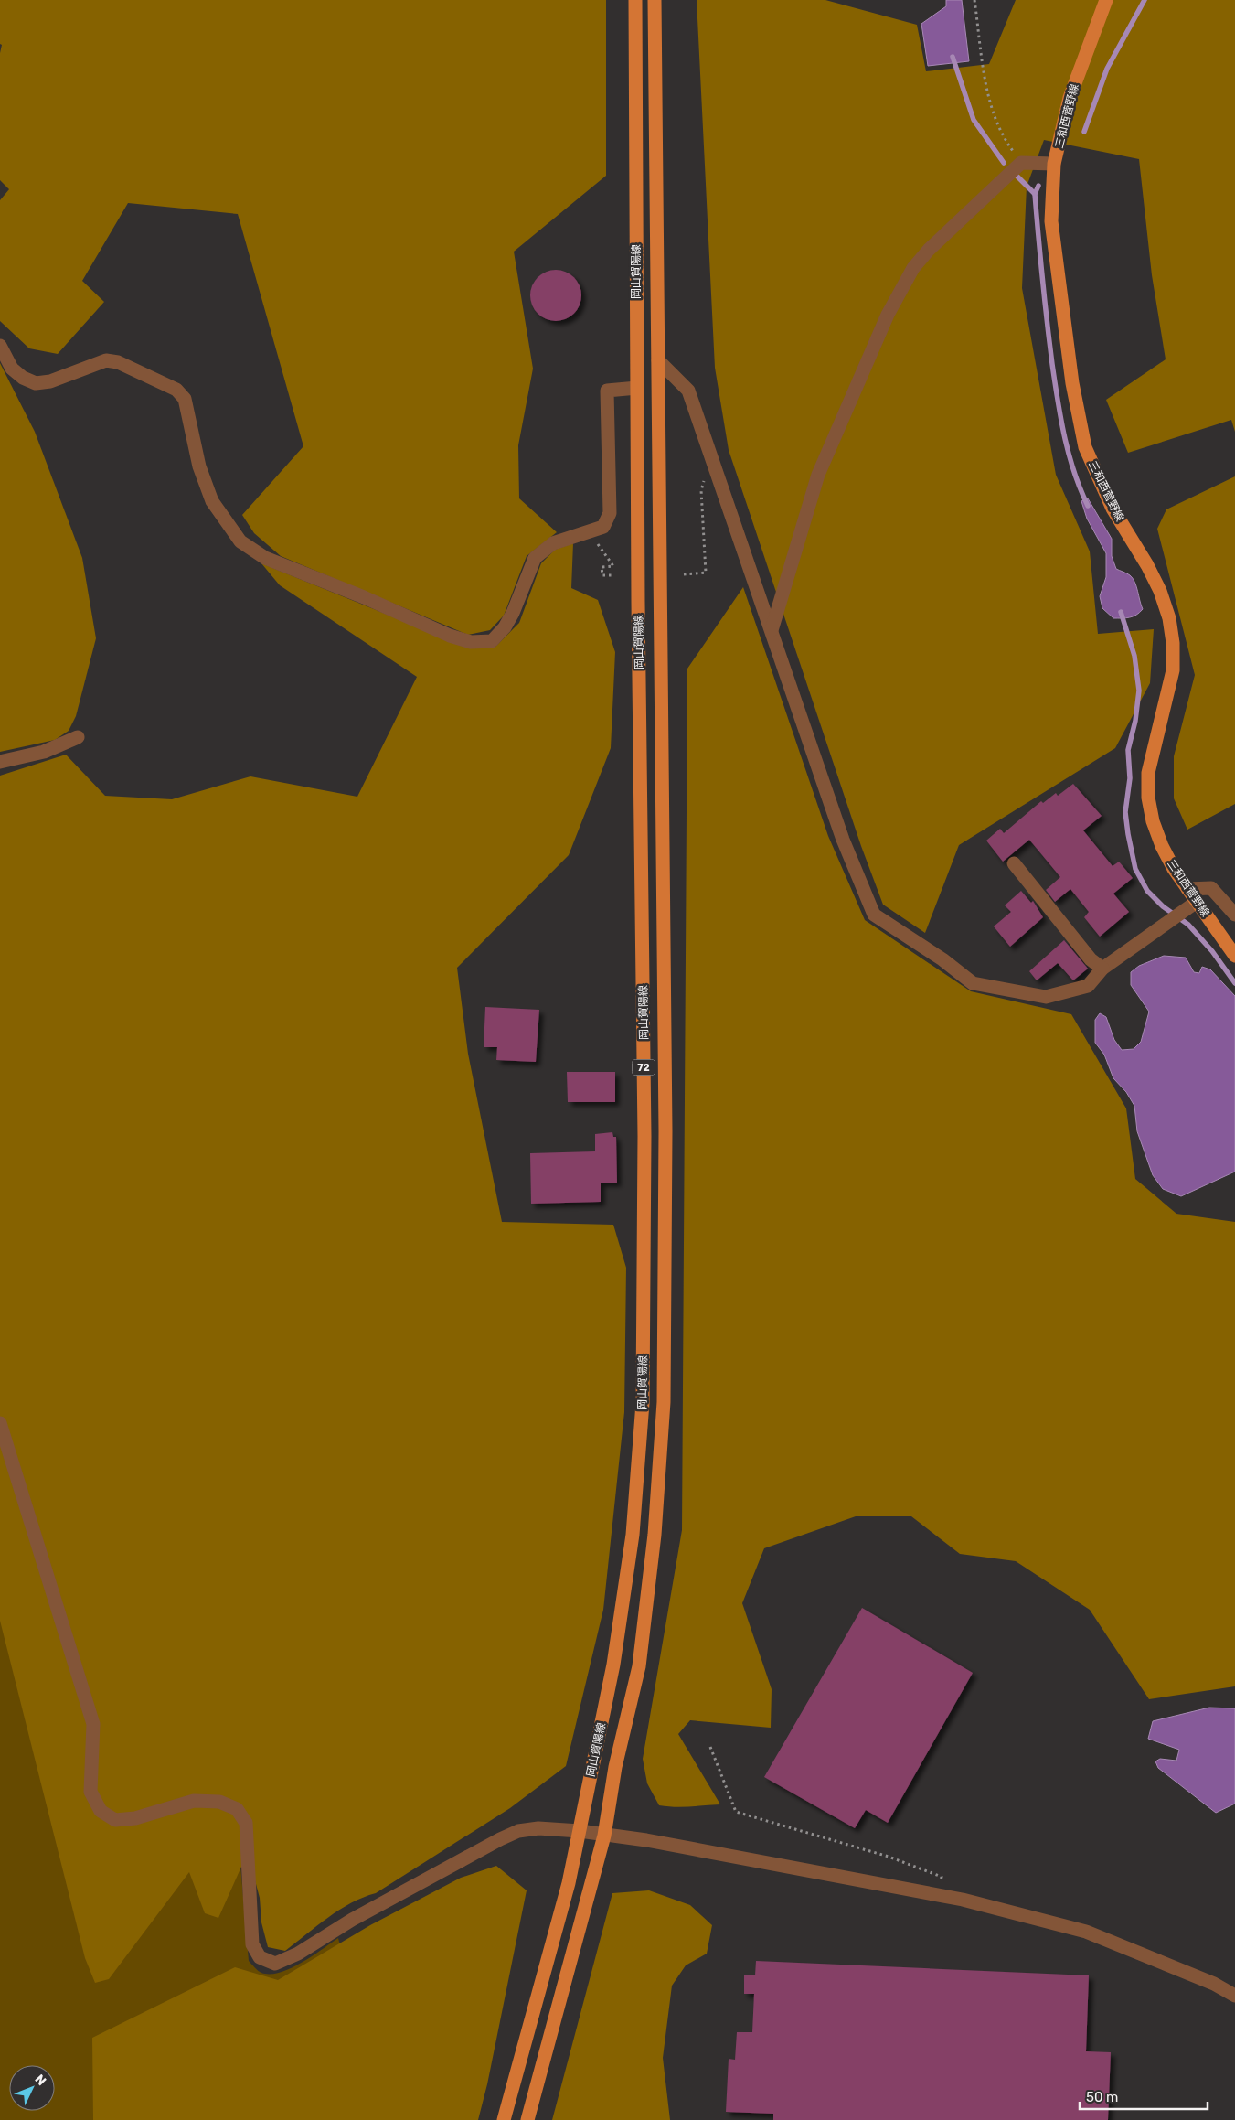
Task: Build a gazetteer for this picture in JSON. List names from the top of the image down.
{
  "streets": {
    "main road": ["三和西菅野線", "岡山賀陽線", "72"]
  },
  "scale_bar": "50 m",
  "north": "top right"
}
